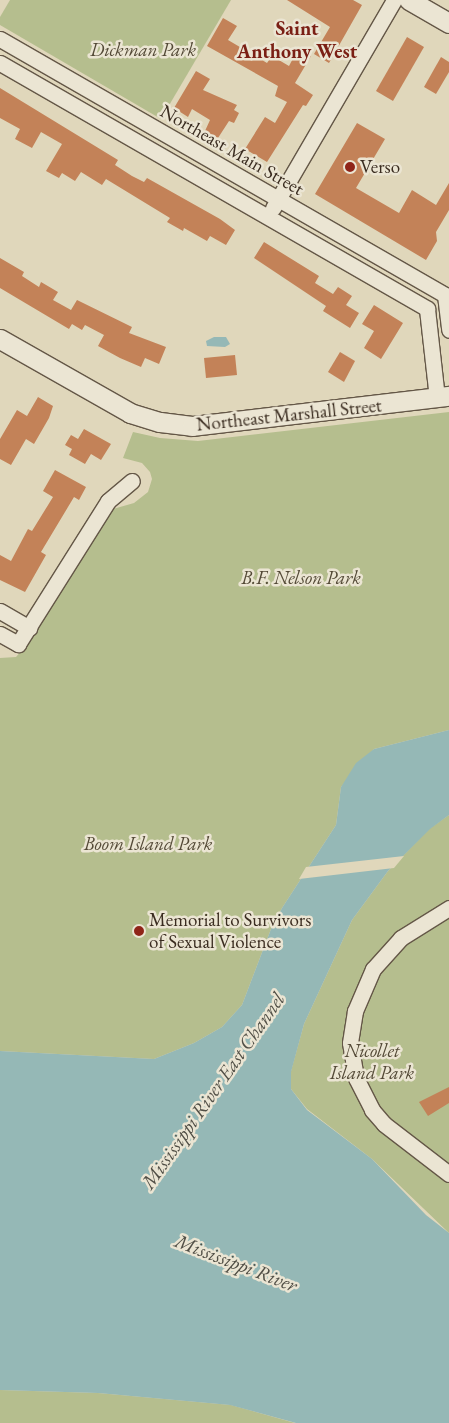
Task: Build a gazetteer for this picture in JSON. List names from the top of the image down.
{
  "streets": {
    "street": ["Northeast Main Street", "Northeast Marshall Street"]
  },
  "districts": ["Saint Anthony West"],
  "water": ["Mississippi River East Channel", "Mississippi River"],
  "parks": [
    "Dickman Park",
    "B.F. Nelson Park",
    "Boom Island Park",
    "Nicollet Island Park"
  ],
  "places": ["Verso", "Memorial to Survivors of Sexual Violence"]
}
